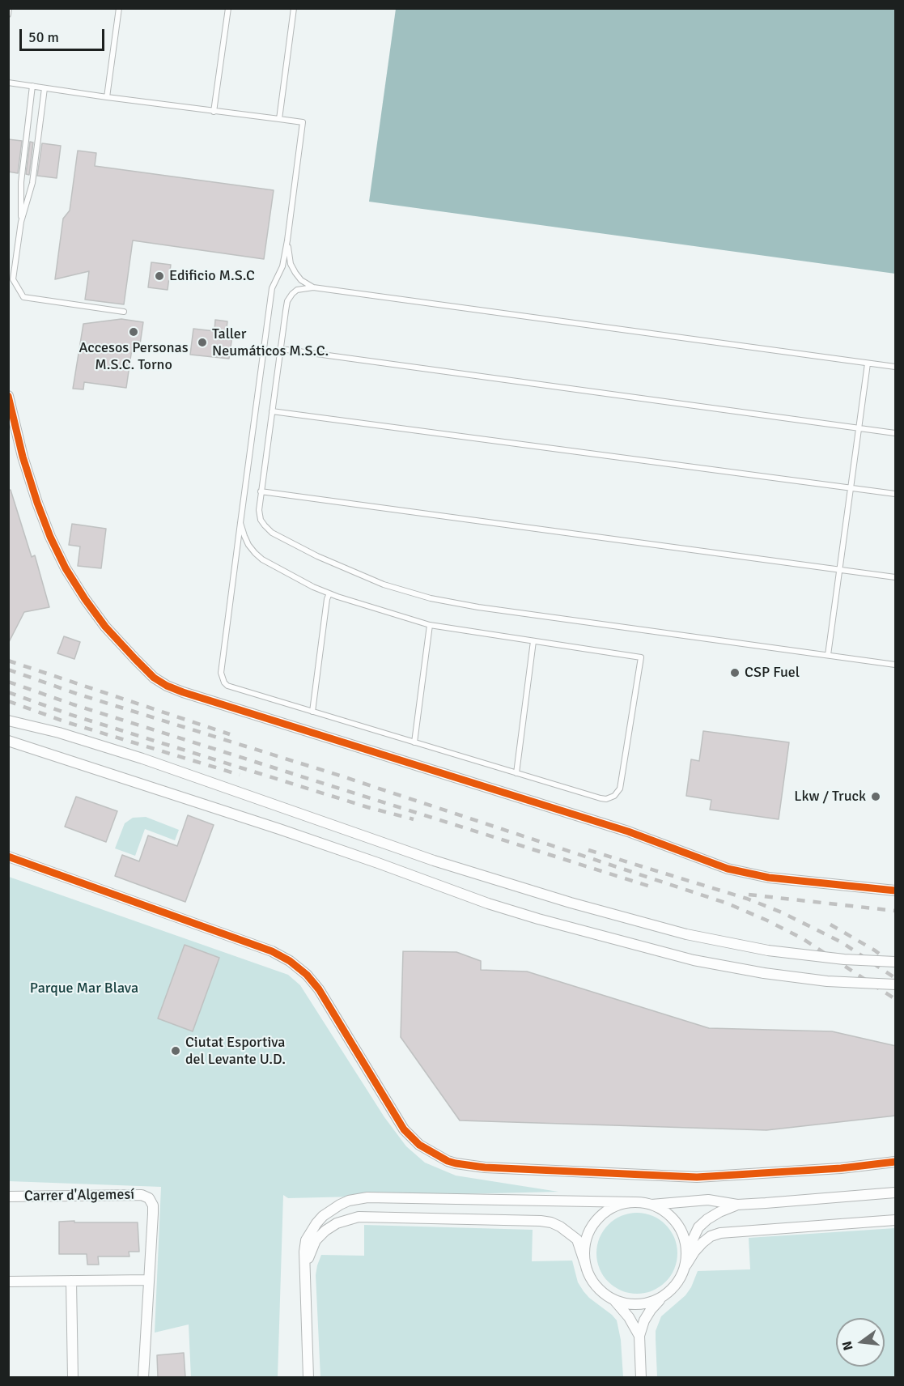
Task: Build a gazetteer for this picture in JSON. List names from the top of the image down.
{
  "streets": {
    "street": ["Carrer d'Algemesí"]
  },
  "parks": ["Parque Mar Blava"],
  "places": [
    "Edificio M.S.C",
    "Accesos Personas M.S.C. Torno",
    "Taller Neumáticos M.S.C.",
    "CSP Fuel",
    "Lkw / Truck",
    "Ciutat Esportiva del Levante U.D."
  ],
  "scale_bar": "50 m",
  "north": "left"
}
